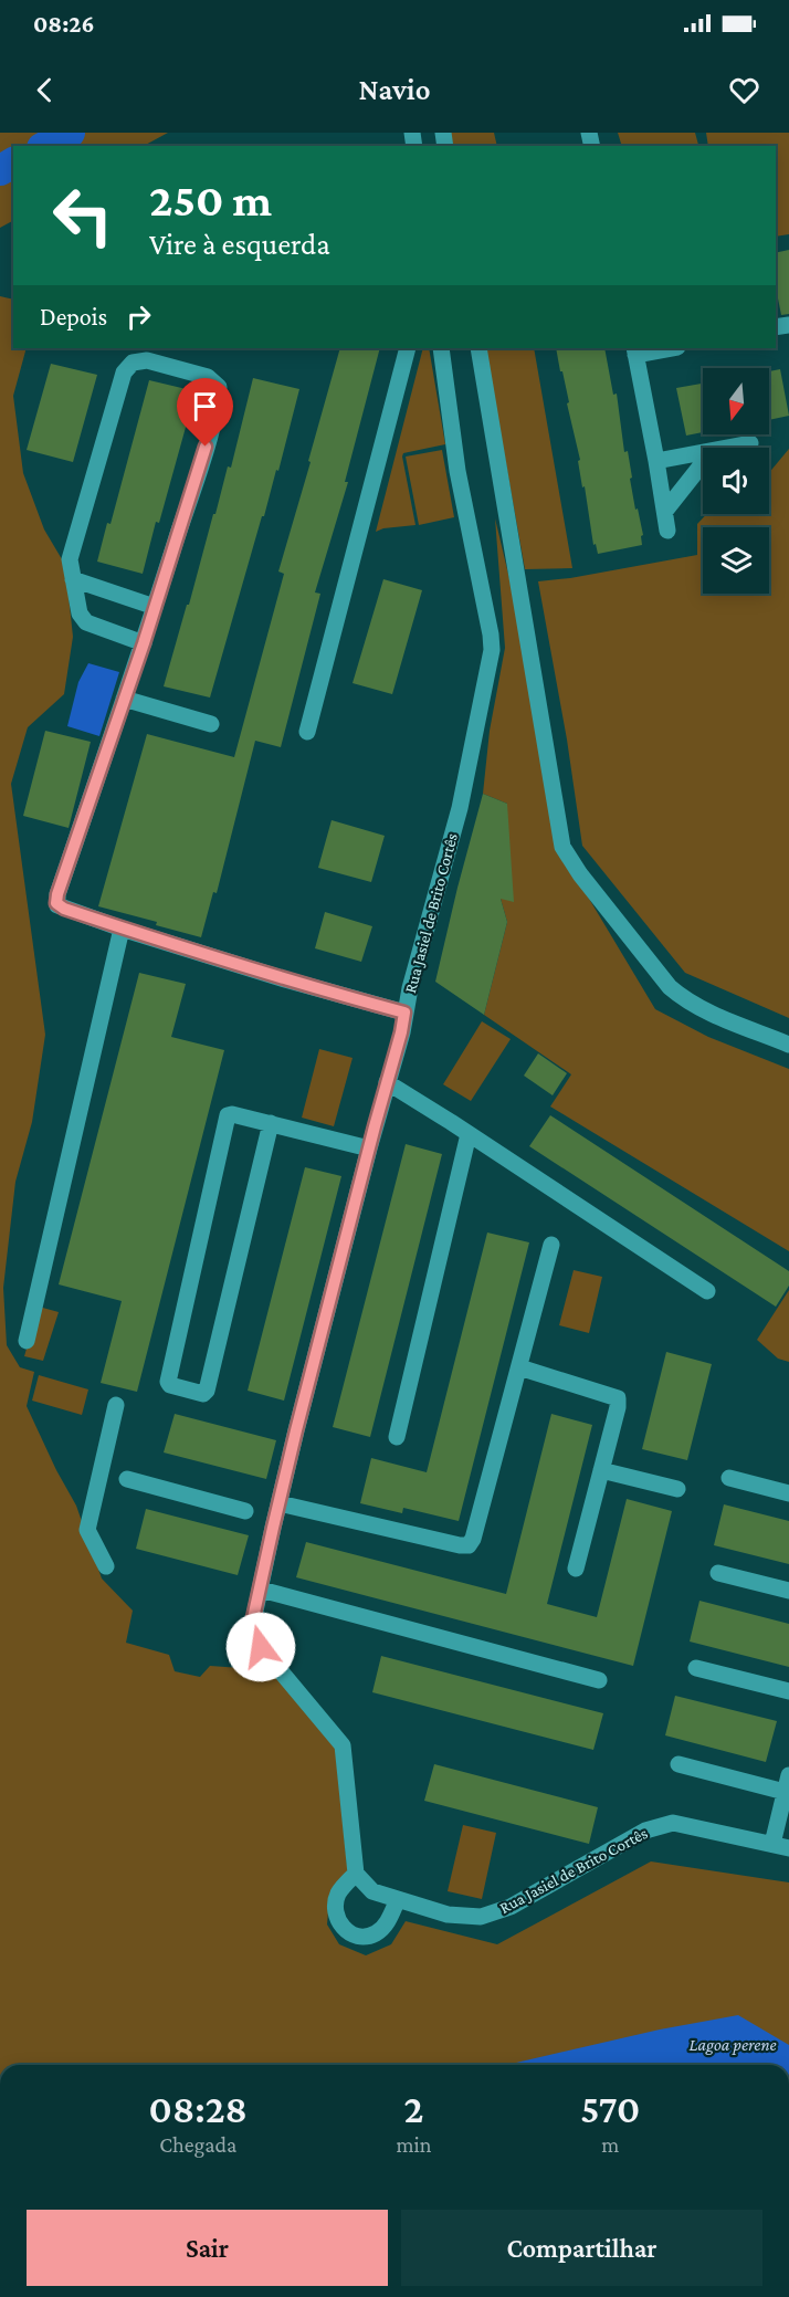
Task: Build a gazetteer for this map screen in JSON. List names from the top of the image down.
{
  "streets": {
    "street": ["Rua Jasiel de Brito Cortês"]
  },
  "water": ["Lagoa perene"],
  "north": "bottom",
  "page": {
    "status": "08:26",
    "header": "Navio",
    "turn": ["250 m", "Vire à esquerda"],
    "then": "Depois",
    "eta": [
      "08:28",
      "Chegada",
      "2",
      "min",
      "570",
      "m"
    ],
    "buttons": ["Sair", "Compartilhar"]
  }
}
